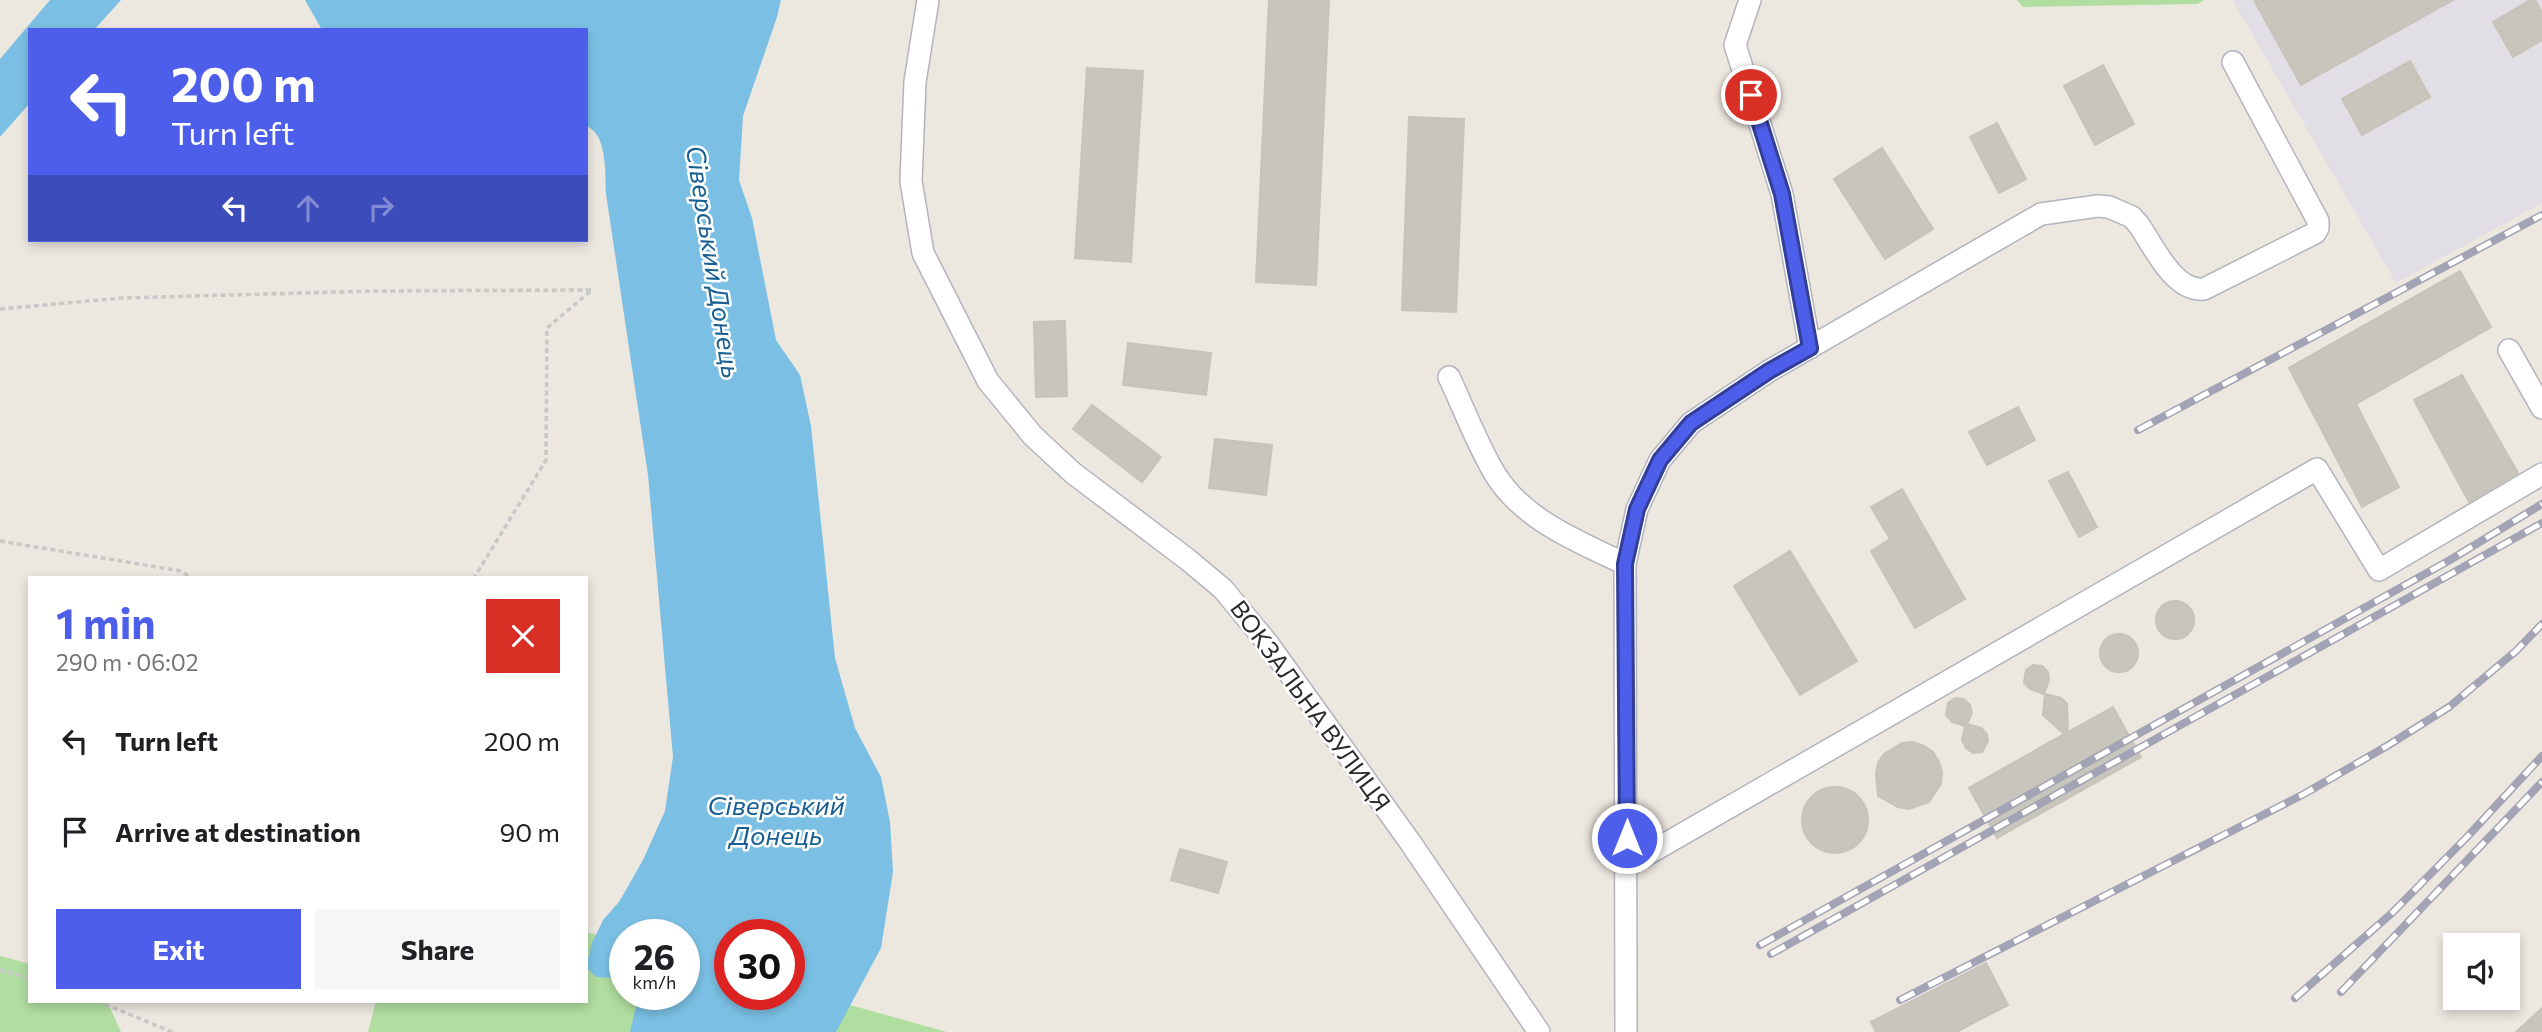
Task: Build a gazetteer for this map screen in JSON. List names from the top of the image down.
{
  "streets": {
    "street": ["ВОКЗАЛЬНА ВУЛИЦЯ"]
  },
  "water": ["Сіверський Донець"],
  "page": {
    "turn": ["200 m", "Turn left"],
    "heading": ["1 min", "290 m · 06:02"],
    "list": [
      {
        "name": "Turn left",
        "value": "200 m"
      },
      {
        "name": "Arrive at destination",
        "value": "90 m"
      }
    ],
    "buttons": ["Exit", "Share"],
    "speed": "26 km/h",
    "limit": "30"
  }
}
